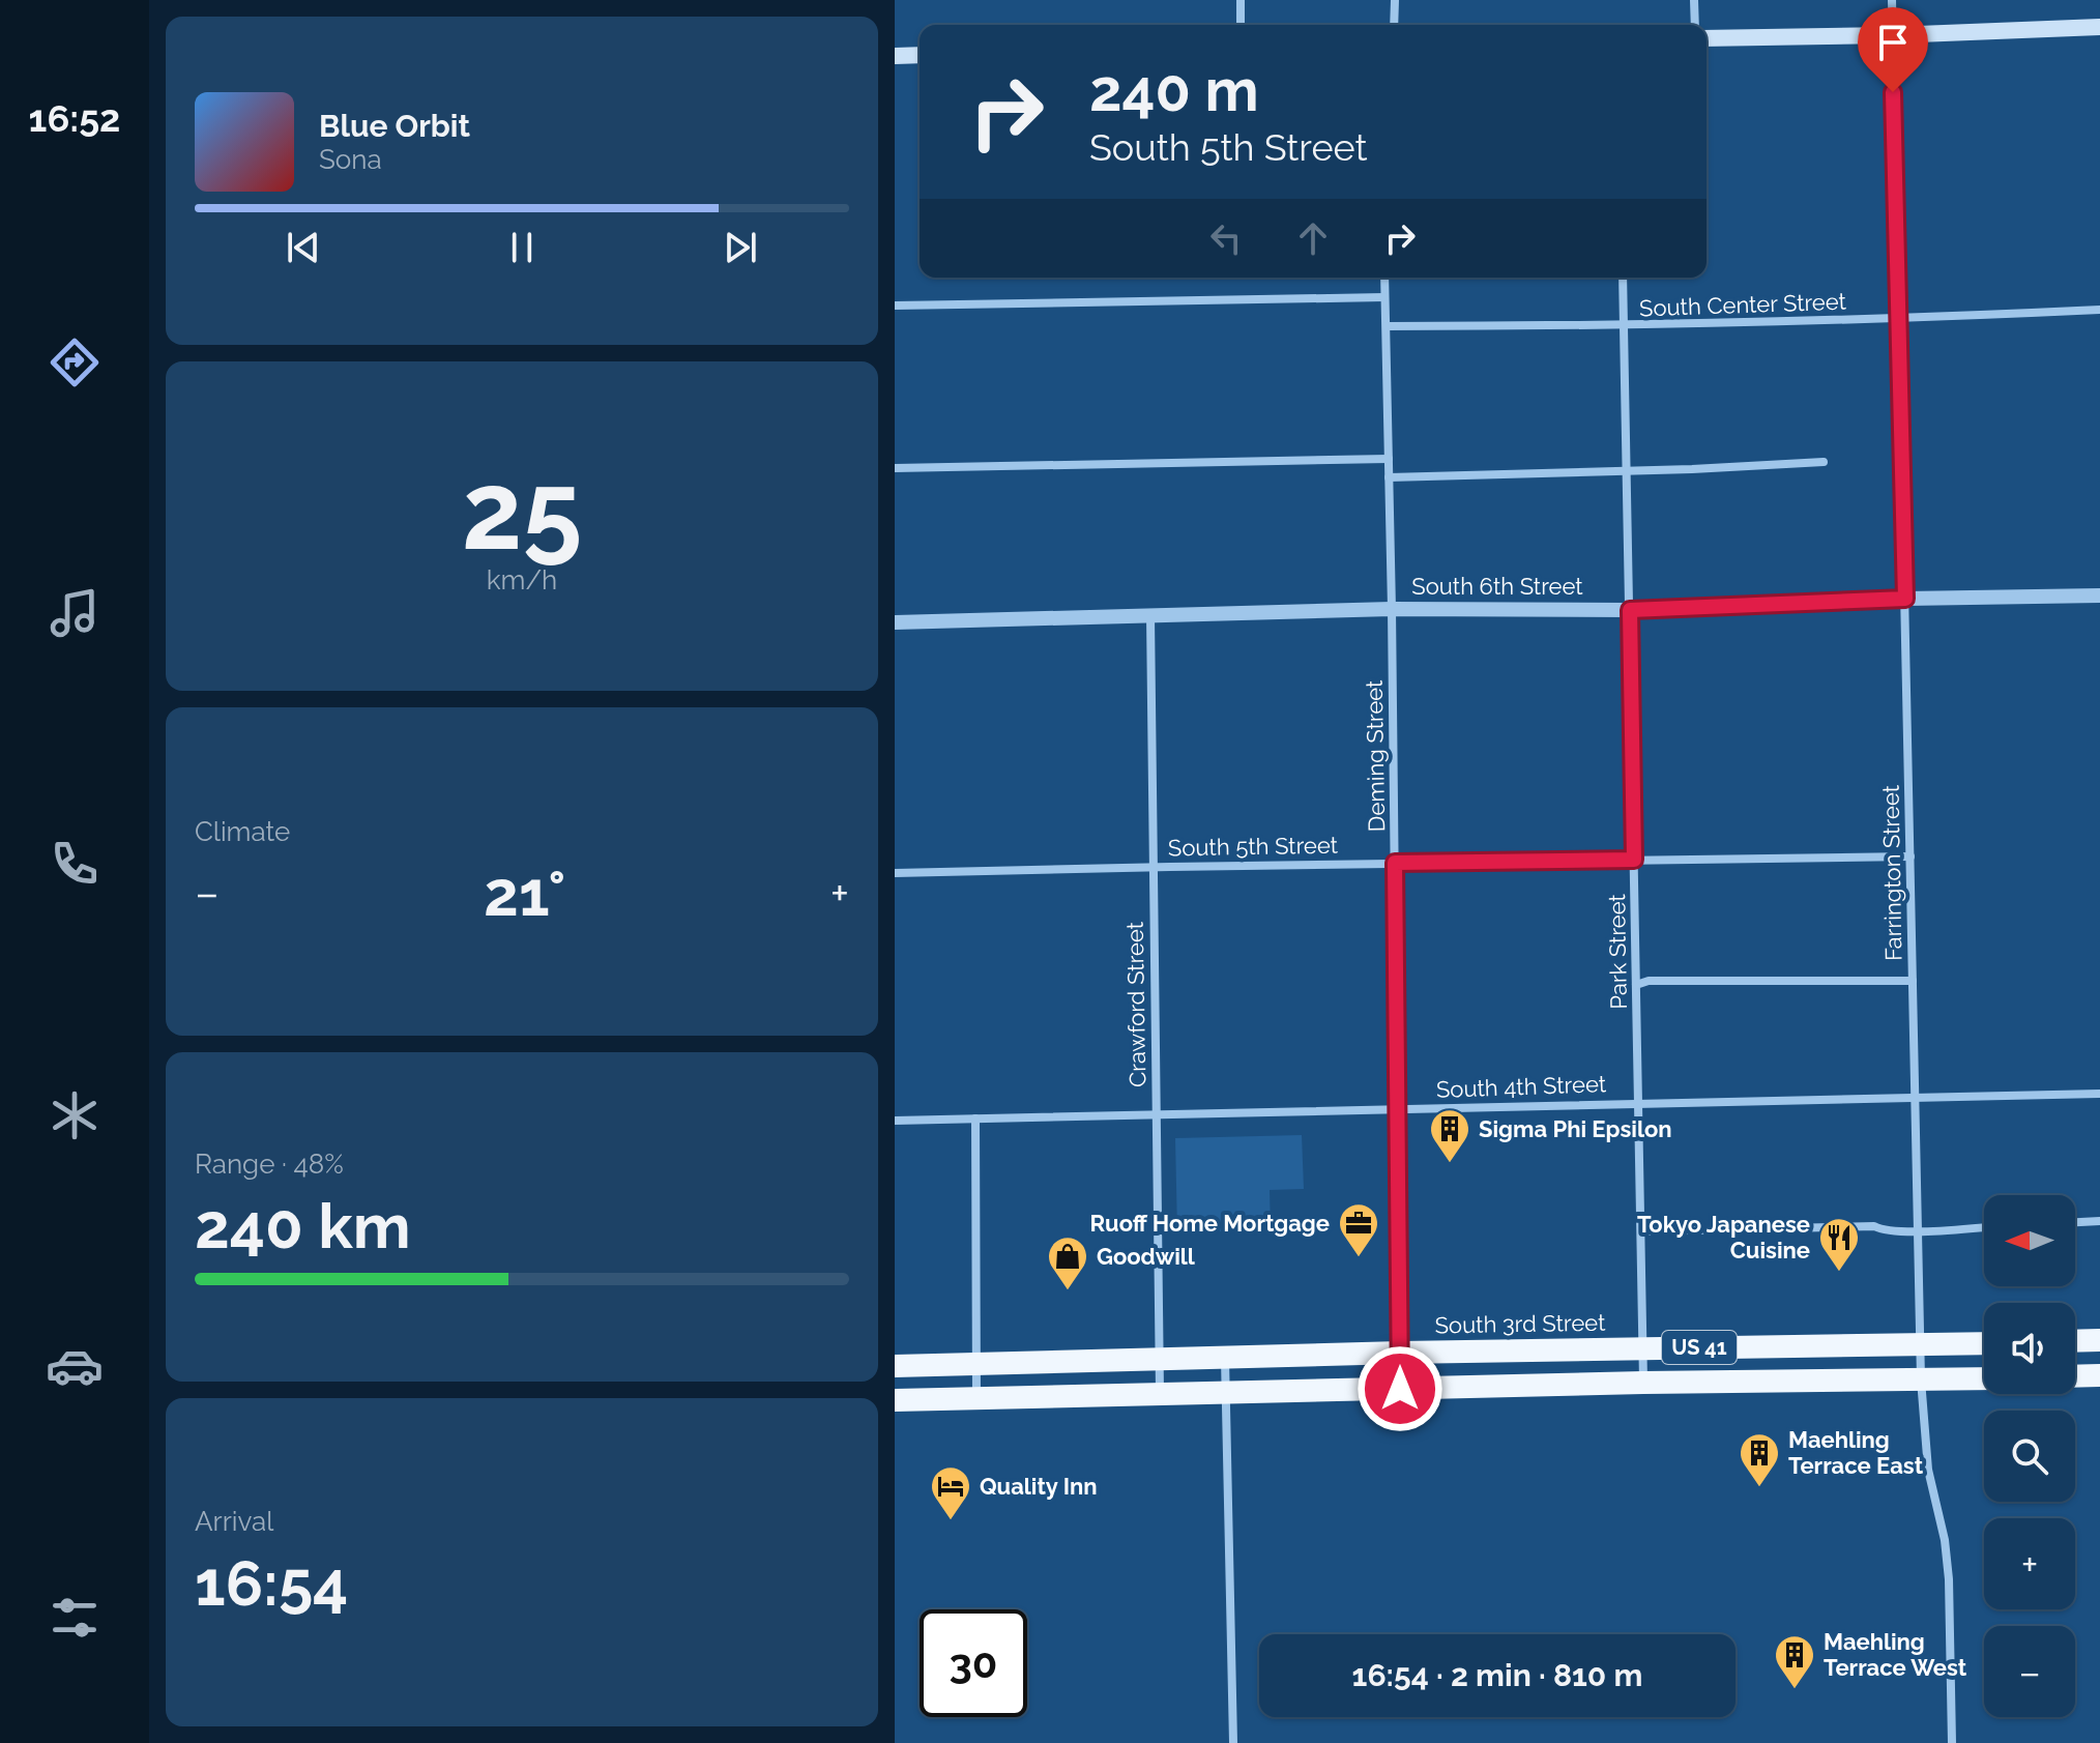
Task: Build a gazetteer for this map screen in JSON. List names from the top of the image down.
{
  "streets": {
    "highway": ["South 3rd Street", "US 41"],
    "street": [
      "South Center Street",
      "South 6th Street",
      "Deming Street",
      "South 5th Street",
      "Farrington Street",
      "Park Street",
      "Crawford Street",
      "South 4th Street"
    ]
  },
  "crossings": [
    ["South Center Street", "Deming Street"],
    ["South Center Street", "Farrington Street"],
    ["South Center Street", "Park Street"],
    ["South 6th Street", "Deming Street"],
    ["South 6th Street", "Farrington Street"],
    ["South 6th Street", "Park Street"],
    ["South 6th Street", "Crawford Street"],
    ["Deming Street", "South 5th Street"],
    ["Deming Street", "South 4th Street"],
    ["Deming Street", "South 3rd Street"],
    ["Deming Street", "US 41"],
    ["South 5th Street", "Farrington Street"],
    ["South 5th Street", "Park Street"],
    ["South 5th Street", "Crawford Street"],
    ["Farrington Street", "South 4th Street"],
    ["Farrington Street", "South 3rd Street"],
    ["Farrington Street", "US 41"],
    ["Park Street", "South 4th Street"],
    ["Park Street", "South 3rd Street"],
    ["Park Street", "US 41"],
    ["Crawford Street", "South 4th Street"],
    ["Crawford Street", "South 3rd Street"],
    ["Crawford Street", "US 41"]
  ],
  "places": {
    "building": ["Sigma Phi Epsilon", "Maehling Terrace East", "Maehling Terrace West"],
    "office": ["Ruoff Home Mortgage"],
    "restaurant": ["Tokyo Japanese Cuisine"],
    "shop": ["Goodwill"],
    "hotel": ["Quality Inn"]
  },
  "north": "left",
  "page": {
    "tabs": "16:52",
    "turn": ["240 m", "South 5th Street"],
    "song": ["Blue Orbit", "Sona"],
    "tile": [
      ["25", "km/h"],
      "Climate",
      ["Range · 48%", "240 km"],
      ["Arrival", "16:54"]
    ],
    "heat": ["−", "21°", "+"],
    "map_buttons": ["+", "−"],
    "limit": "30",
    "trip": "16:54 · 2 min · 810 m"
  }
}
